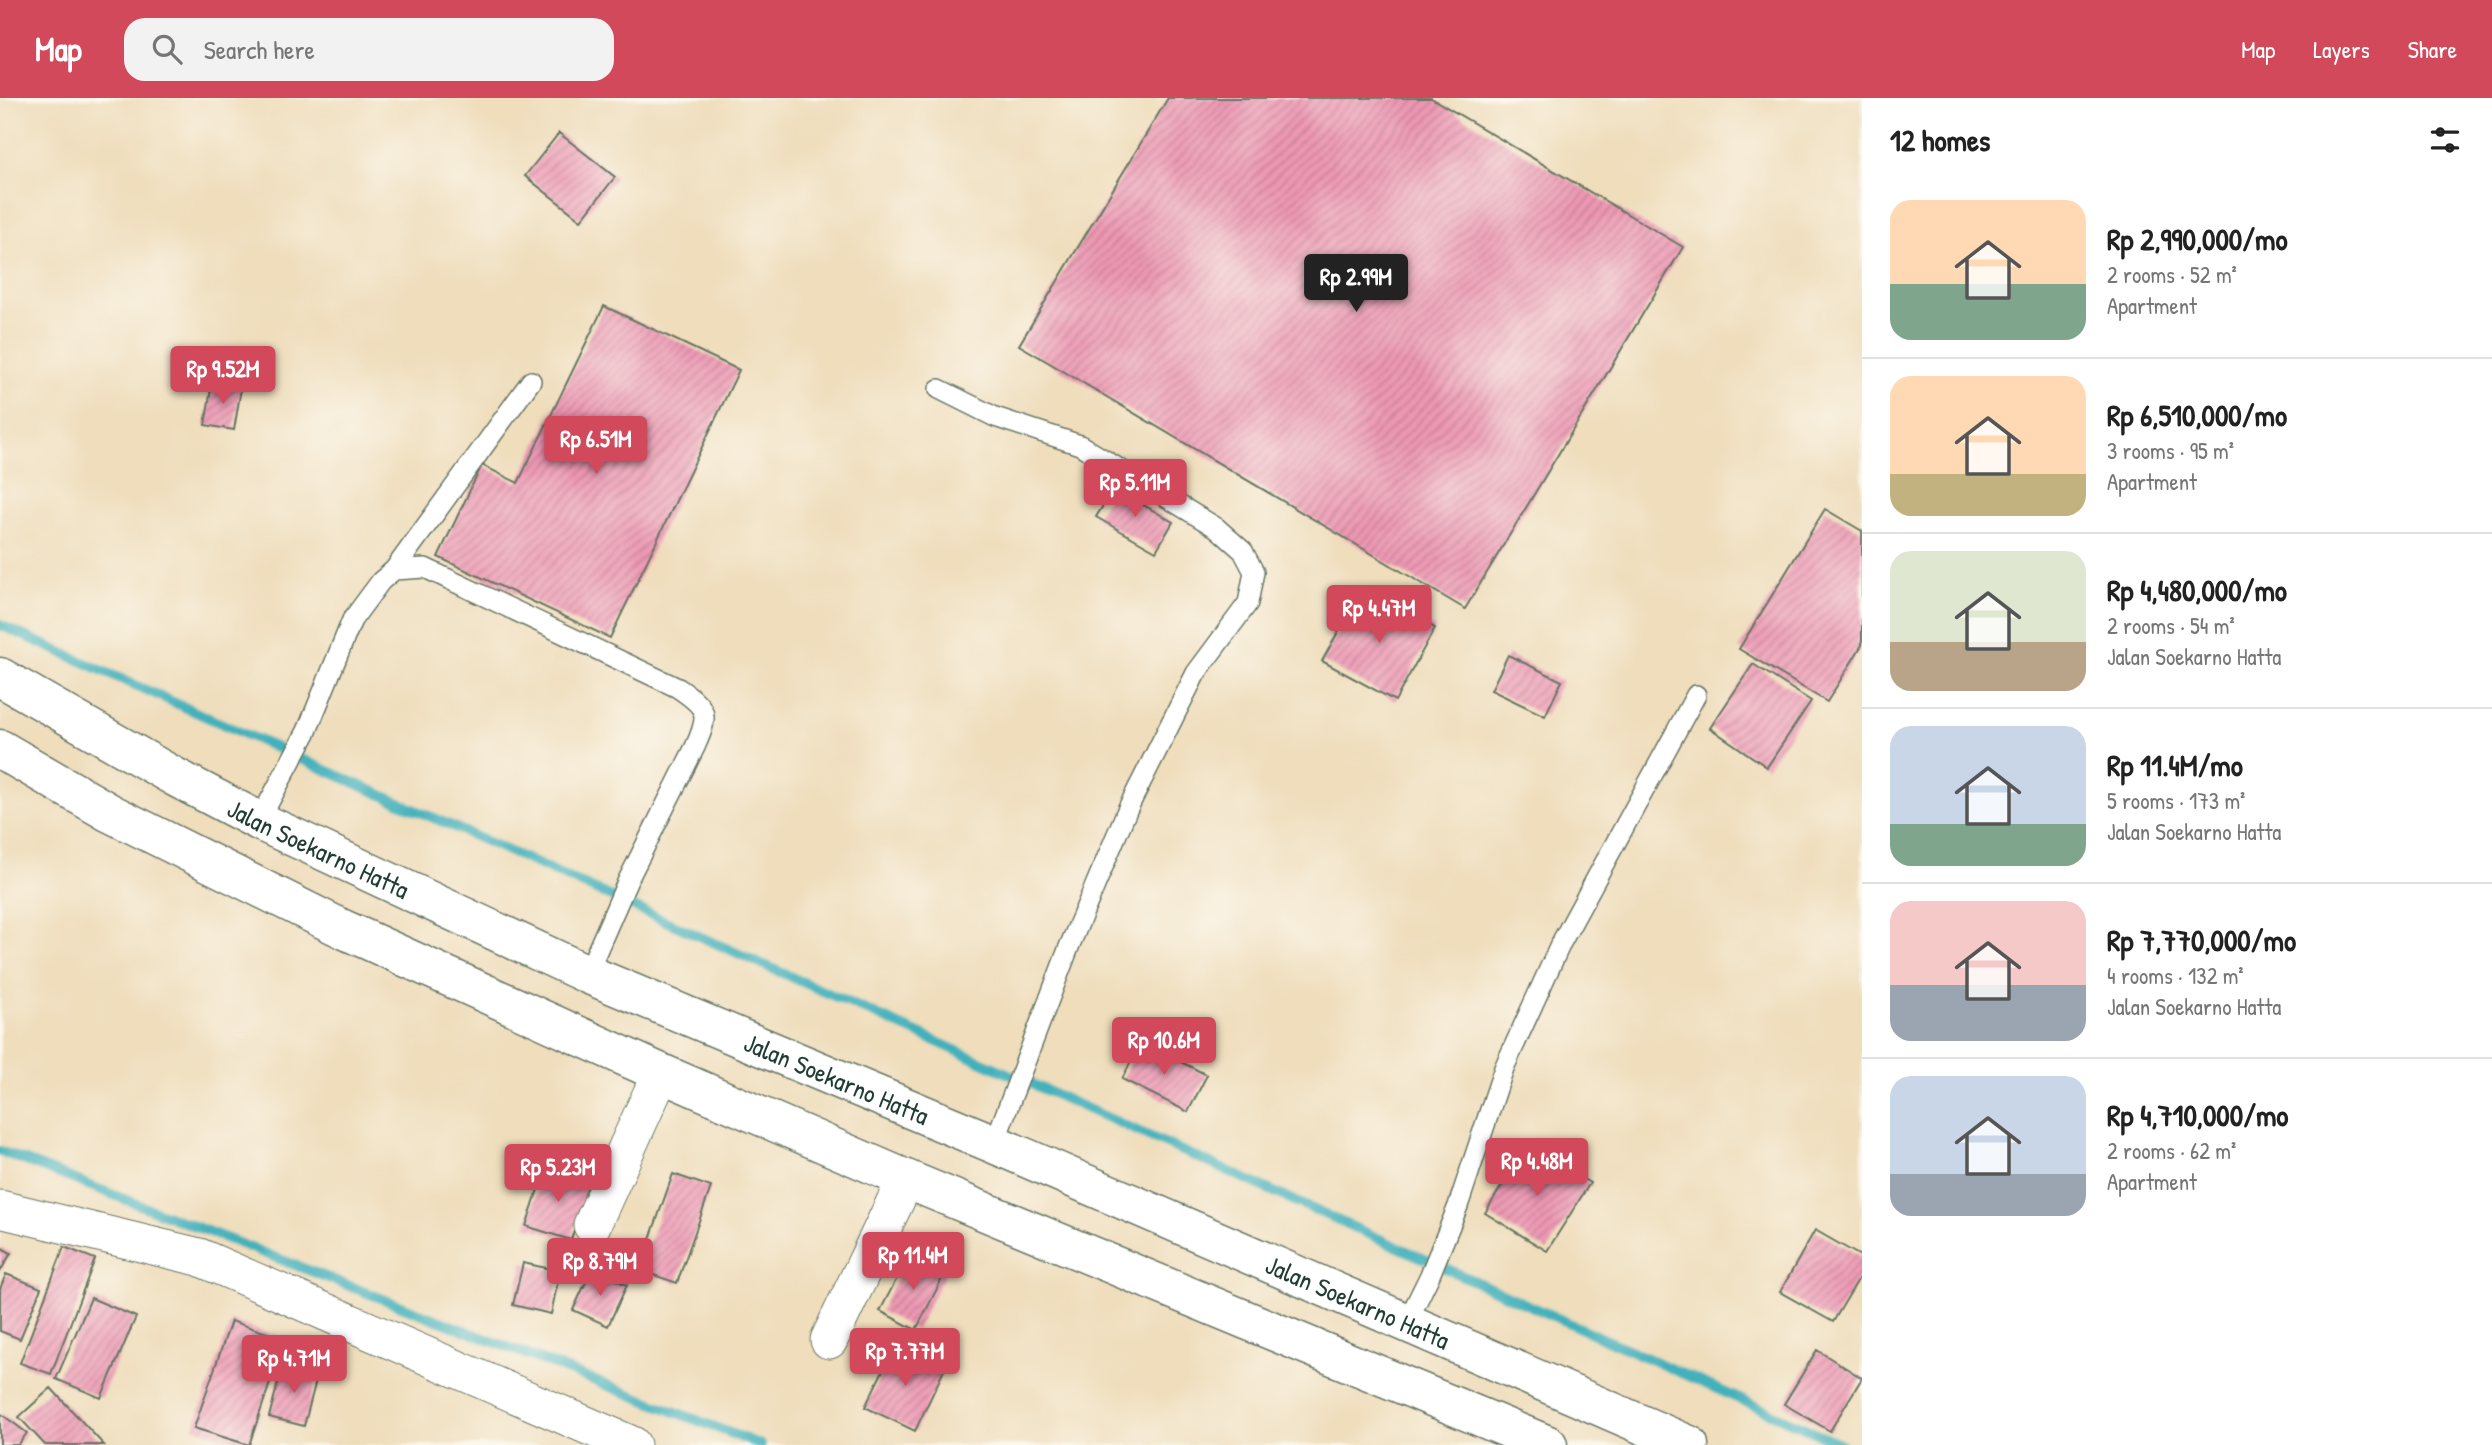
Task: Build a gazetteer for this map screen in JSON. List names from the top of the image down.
{
  "streets": {
    "highway": ["Jalan Soekarno Hatta"]
  },
  "page": {
    "header": "Map",
    "search": "Search here",
    "nav": ["Map", "Layers", "Share"],
    "heading": "12 homes",
    "list": [
      {
        "name": "Rp 2,990,000/mo",
        "note": "2 rooms · 52 m² · Apartment"
      },
      {
        "name": "Rp 6,510,000/mo",
        "note": "3 rooms · 95 m² · Apartment"
      },
      {
        "name": "Rp 4,480,000/mo",
        "note": "2 rooms · 54 m² · Jalan Soekarno Hatta"
      },
      {
        "name": "Rp 11.4M/mo",
        "note": "5 rooms · 173 m² · Jalan Soekarno Hatta"
      },
      {
        "name": "Rp 7,770,000/mo",
        "note": "4 rooms · 132 m² · Jalan Soekarno Hatta"
      },
      {
        "name": "Rp 4,710,000/mo",
        "note": "2 rooms · 62 m² · Apartment"
      }
    ],
    "price": [
      "Rp 2.99M",
      "Rp 9.52M",
      "Rp 6.51M",
      "Rp 5.11M",
      "Rp 4.47M",
      "Rp 10.6M",
      "Rp 4.48M",
      "Rp 5.23M",
      "Rp 11.4M",
      "Rp 8.79M",
      "Rp 7.77M",
      "Rp 4.71M"
    ]
  }
}
